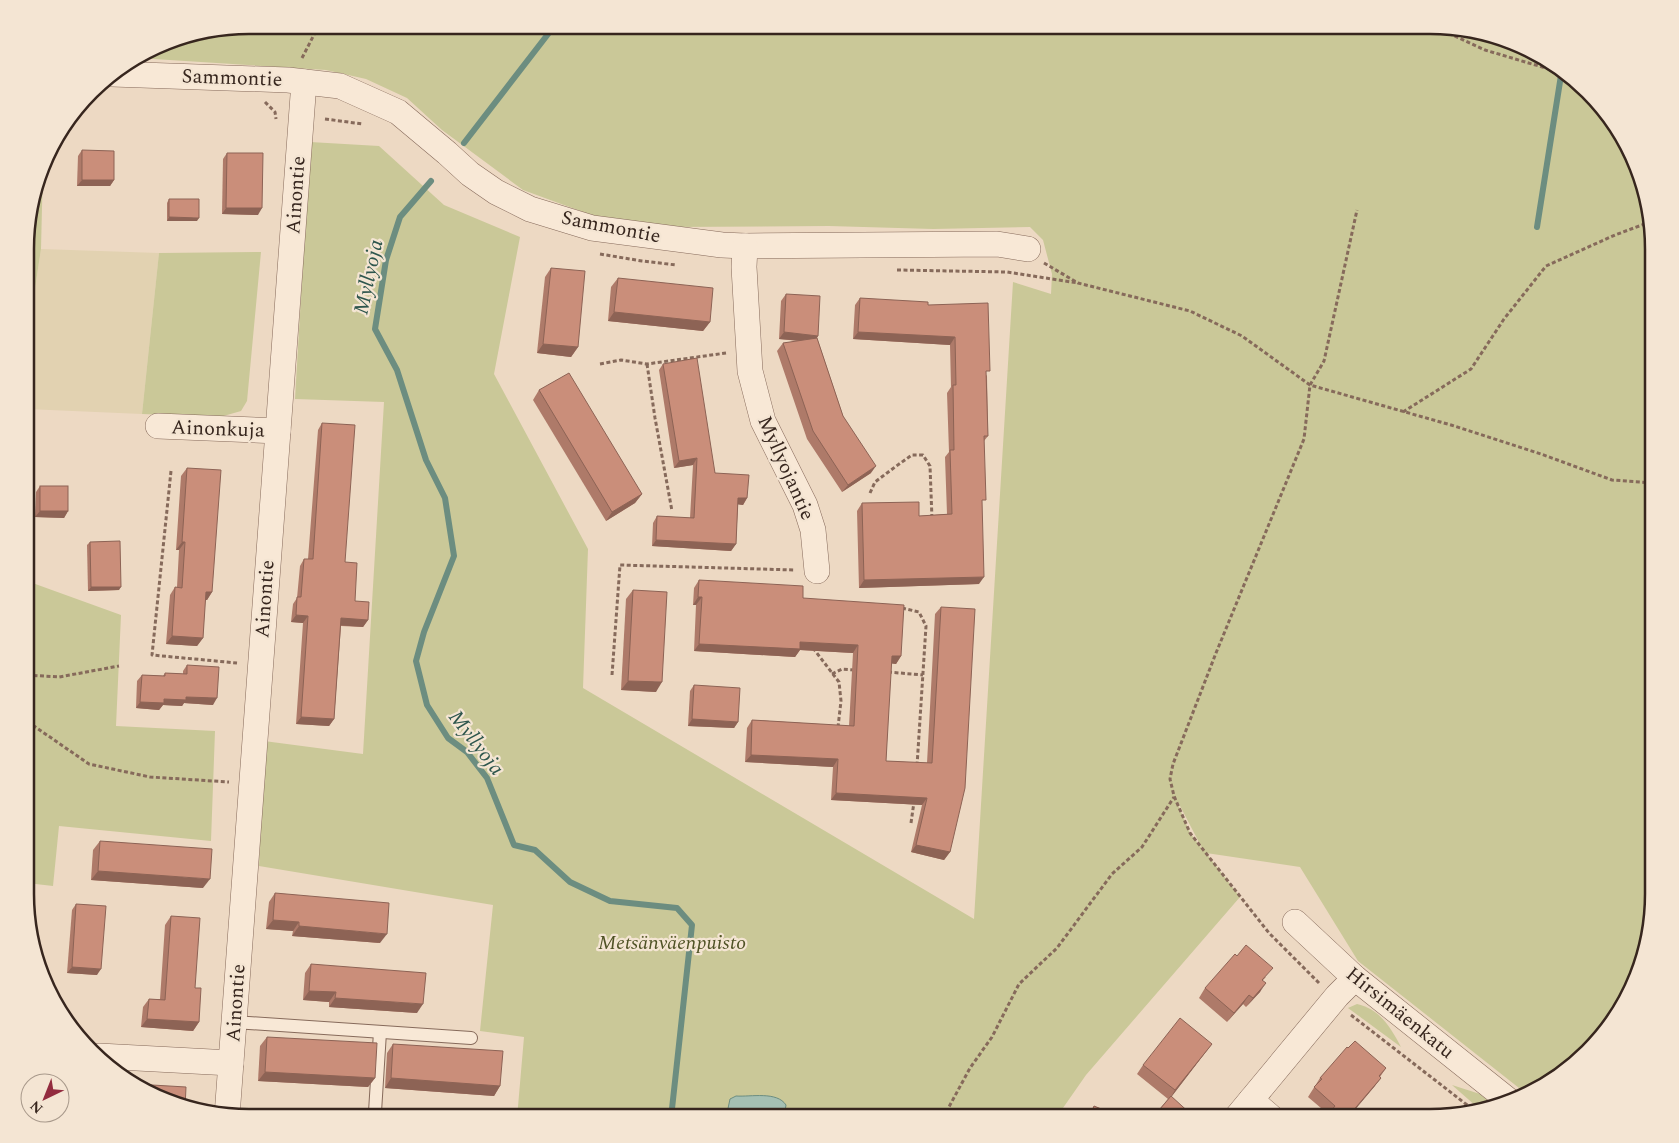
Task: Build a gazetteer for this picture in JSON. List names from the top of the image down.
{
  "streets": {
    "street": [
      "Sammontie",
      "Ainontie",
      "Ainonkuja",
      "Myllyojantie",
      "Hirsimäenkatu"
    ]
  },
  "crossings": [
    ["Sammontie", "Ainontie"],
    ["Sammontie", "Myllyojantie"],
    ["Ainontie", "Ainonkuja"]
  ],
  "water": ["Myllyoja"],
  "parks": ["Metsänväenpuisto"],
  "north": "bottom left"
}
